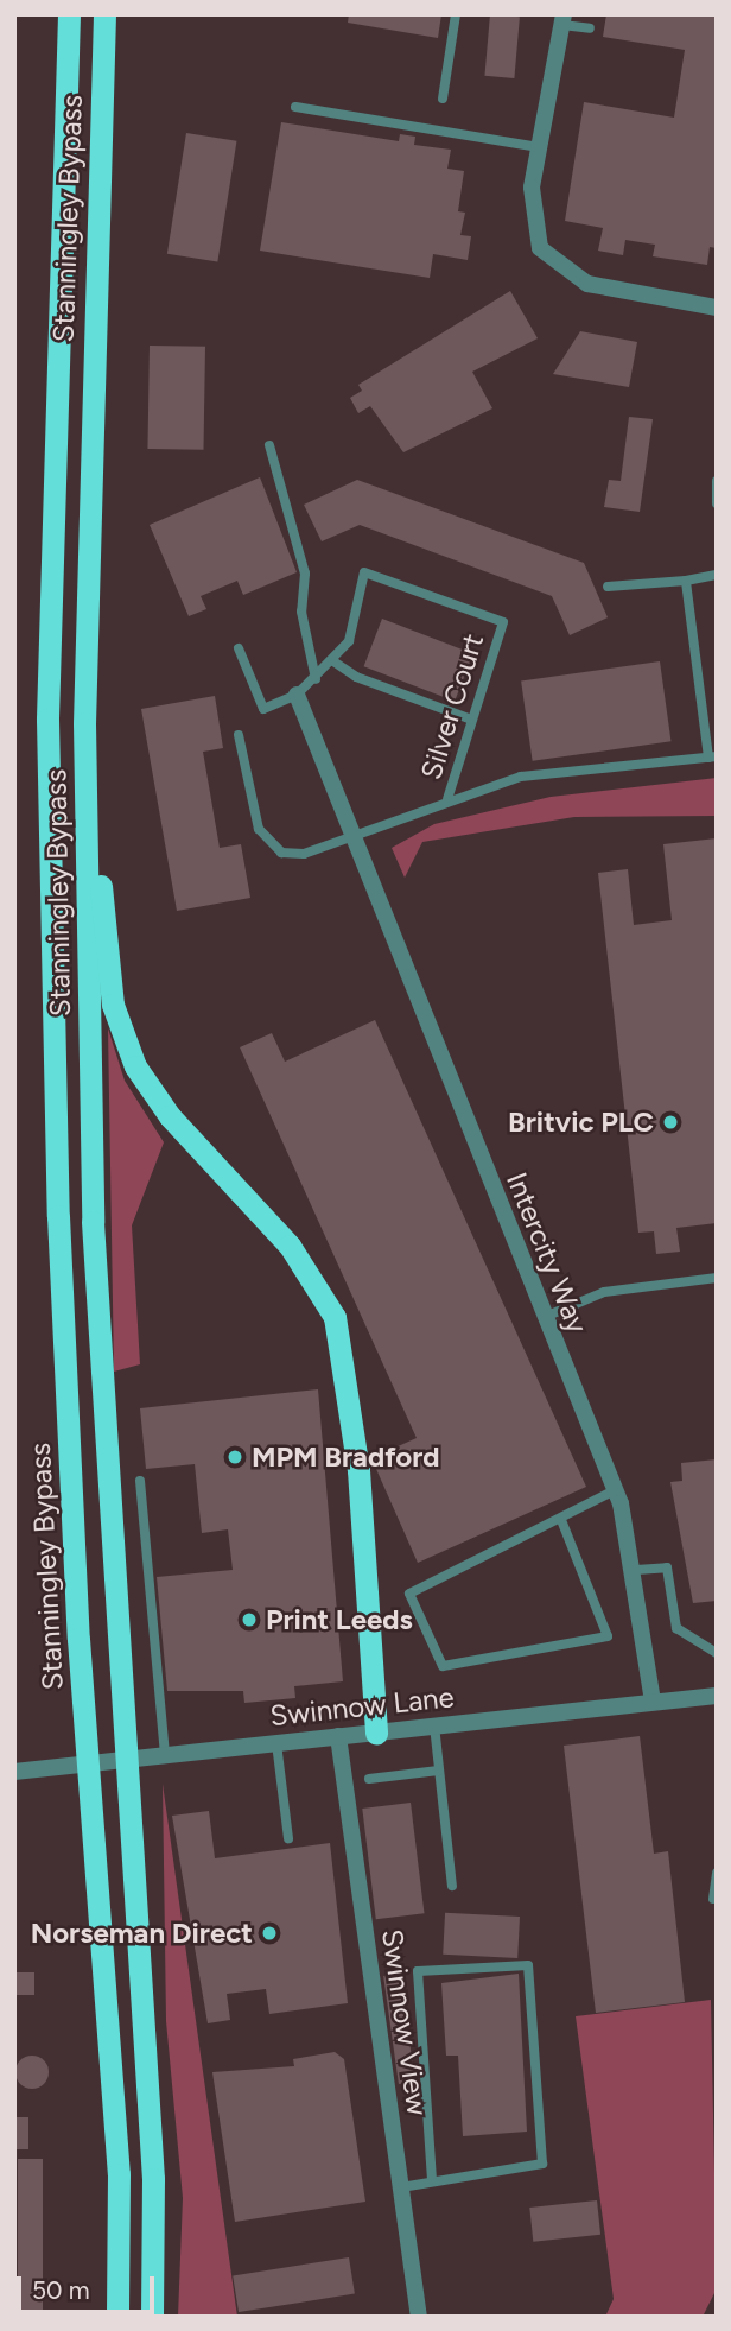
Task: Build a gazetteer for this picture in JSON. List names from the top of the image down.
{
  "streets": {
    "highway": ["Stanningley Bypass"],
    "street": ["Intercity Way", "Swinnow Lane", "Swinnow View"],
    "lane": ["Silver Court"]
  },
  "crossings": [
    ["Silver Court", "Intercity Way"],
    ["Intercity Way", "Swinnow Lane"],
    ["Swinnow Lane", "Swinnow View"]
  ],
  "places": [
    "Britvic PLC",
    "MPM Bradford",
    "Print Leeds",
    "Norseman Direct"
  ],
  "scale_bar": "50 m"
}
